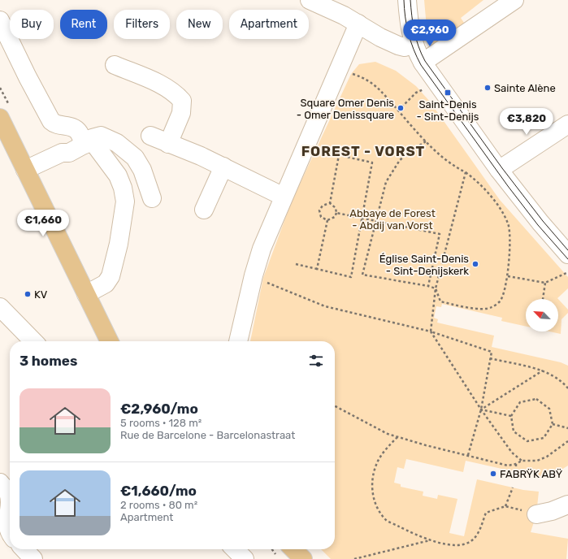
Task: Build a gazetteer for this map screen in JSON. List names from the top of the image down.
{
  "districts": ["FOREST - VORST"],
  "parks": ["Abbaye de Forest - Abdij van Vorst"],
  "places": {
    "other": [
      "Sainte Alène",
      "Square Omer Denis - Omer Denissquare",
      "Église Saint-Denis - Sint-Denijskerk",
      "KV",
      "FABRŸK ABŸ"
    ],
    "transit": ["Saint-Denis - Sint-Denijs"]
  },
  "north": "top left",
  "page": {
    "chip": [
      "Buy",
      "Rent",
      "Filters",
      "New",
      "Apartment"
    ],
    "price": ["€2,960", "€3,820", "€1,660"],
    "heading": "3 homes",
    "list": [
      {
        "name": "€2,960/mo",
        "note": "5 rooms · 128 m² · Rue de Barcelone - Barcelonastraat"
      },
      {
        "name": "€1,660/mo",
        "note": "2 rooms · 80 m² · Apartment"
      }
    ]
  }
}
